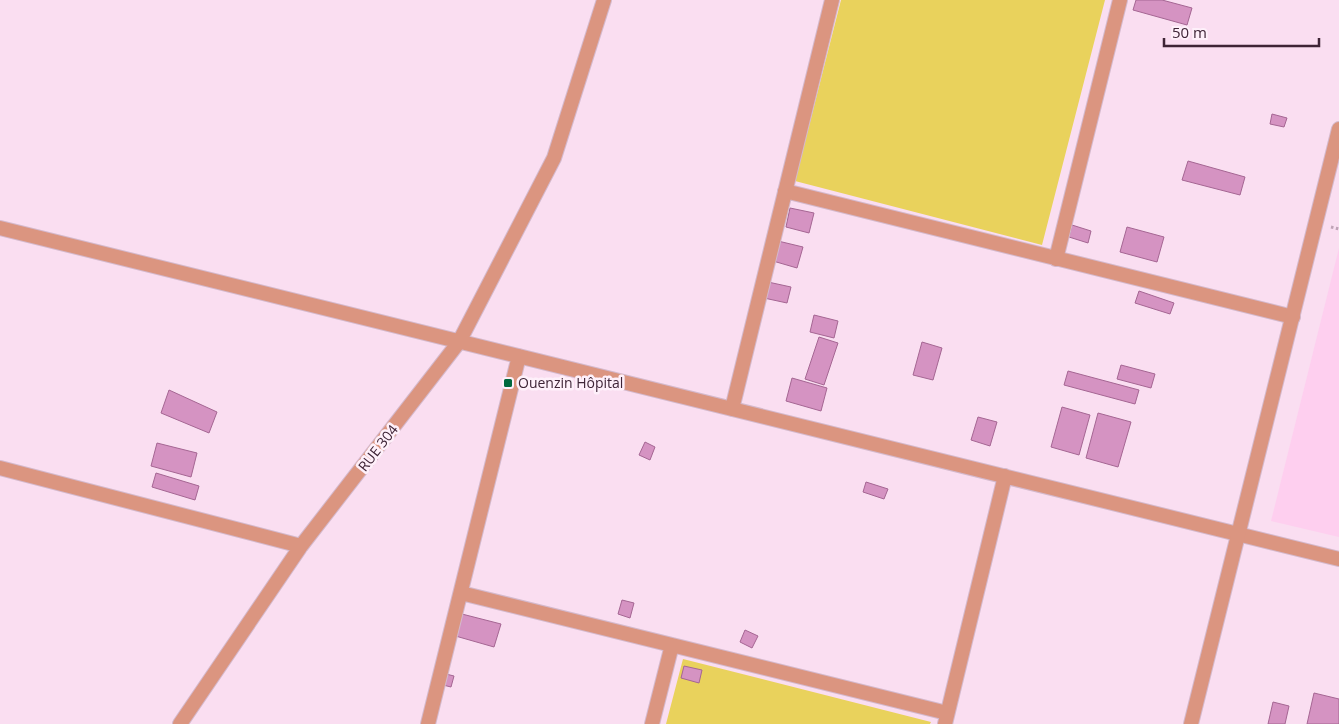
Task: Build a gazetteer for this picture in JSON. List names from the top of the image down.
{
  "streets": {
    "street": ["RUE 304"]
  },
  "places": {
    "transit": ["Ouenzin Hôpital"]
  },
  "scale_bar": "50 m"
}
